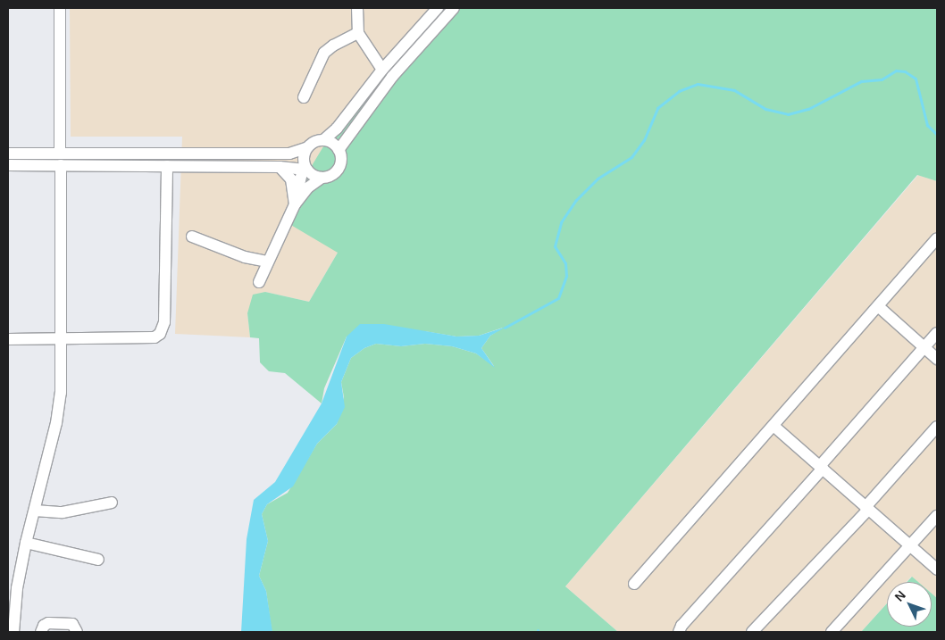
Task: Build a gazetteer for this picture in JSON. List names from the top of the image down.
{
  "north": "top left"
}
